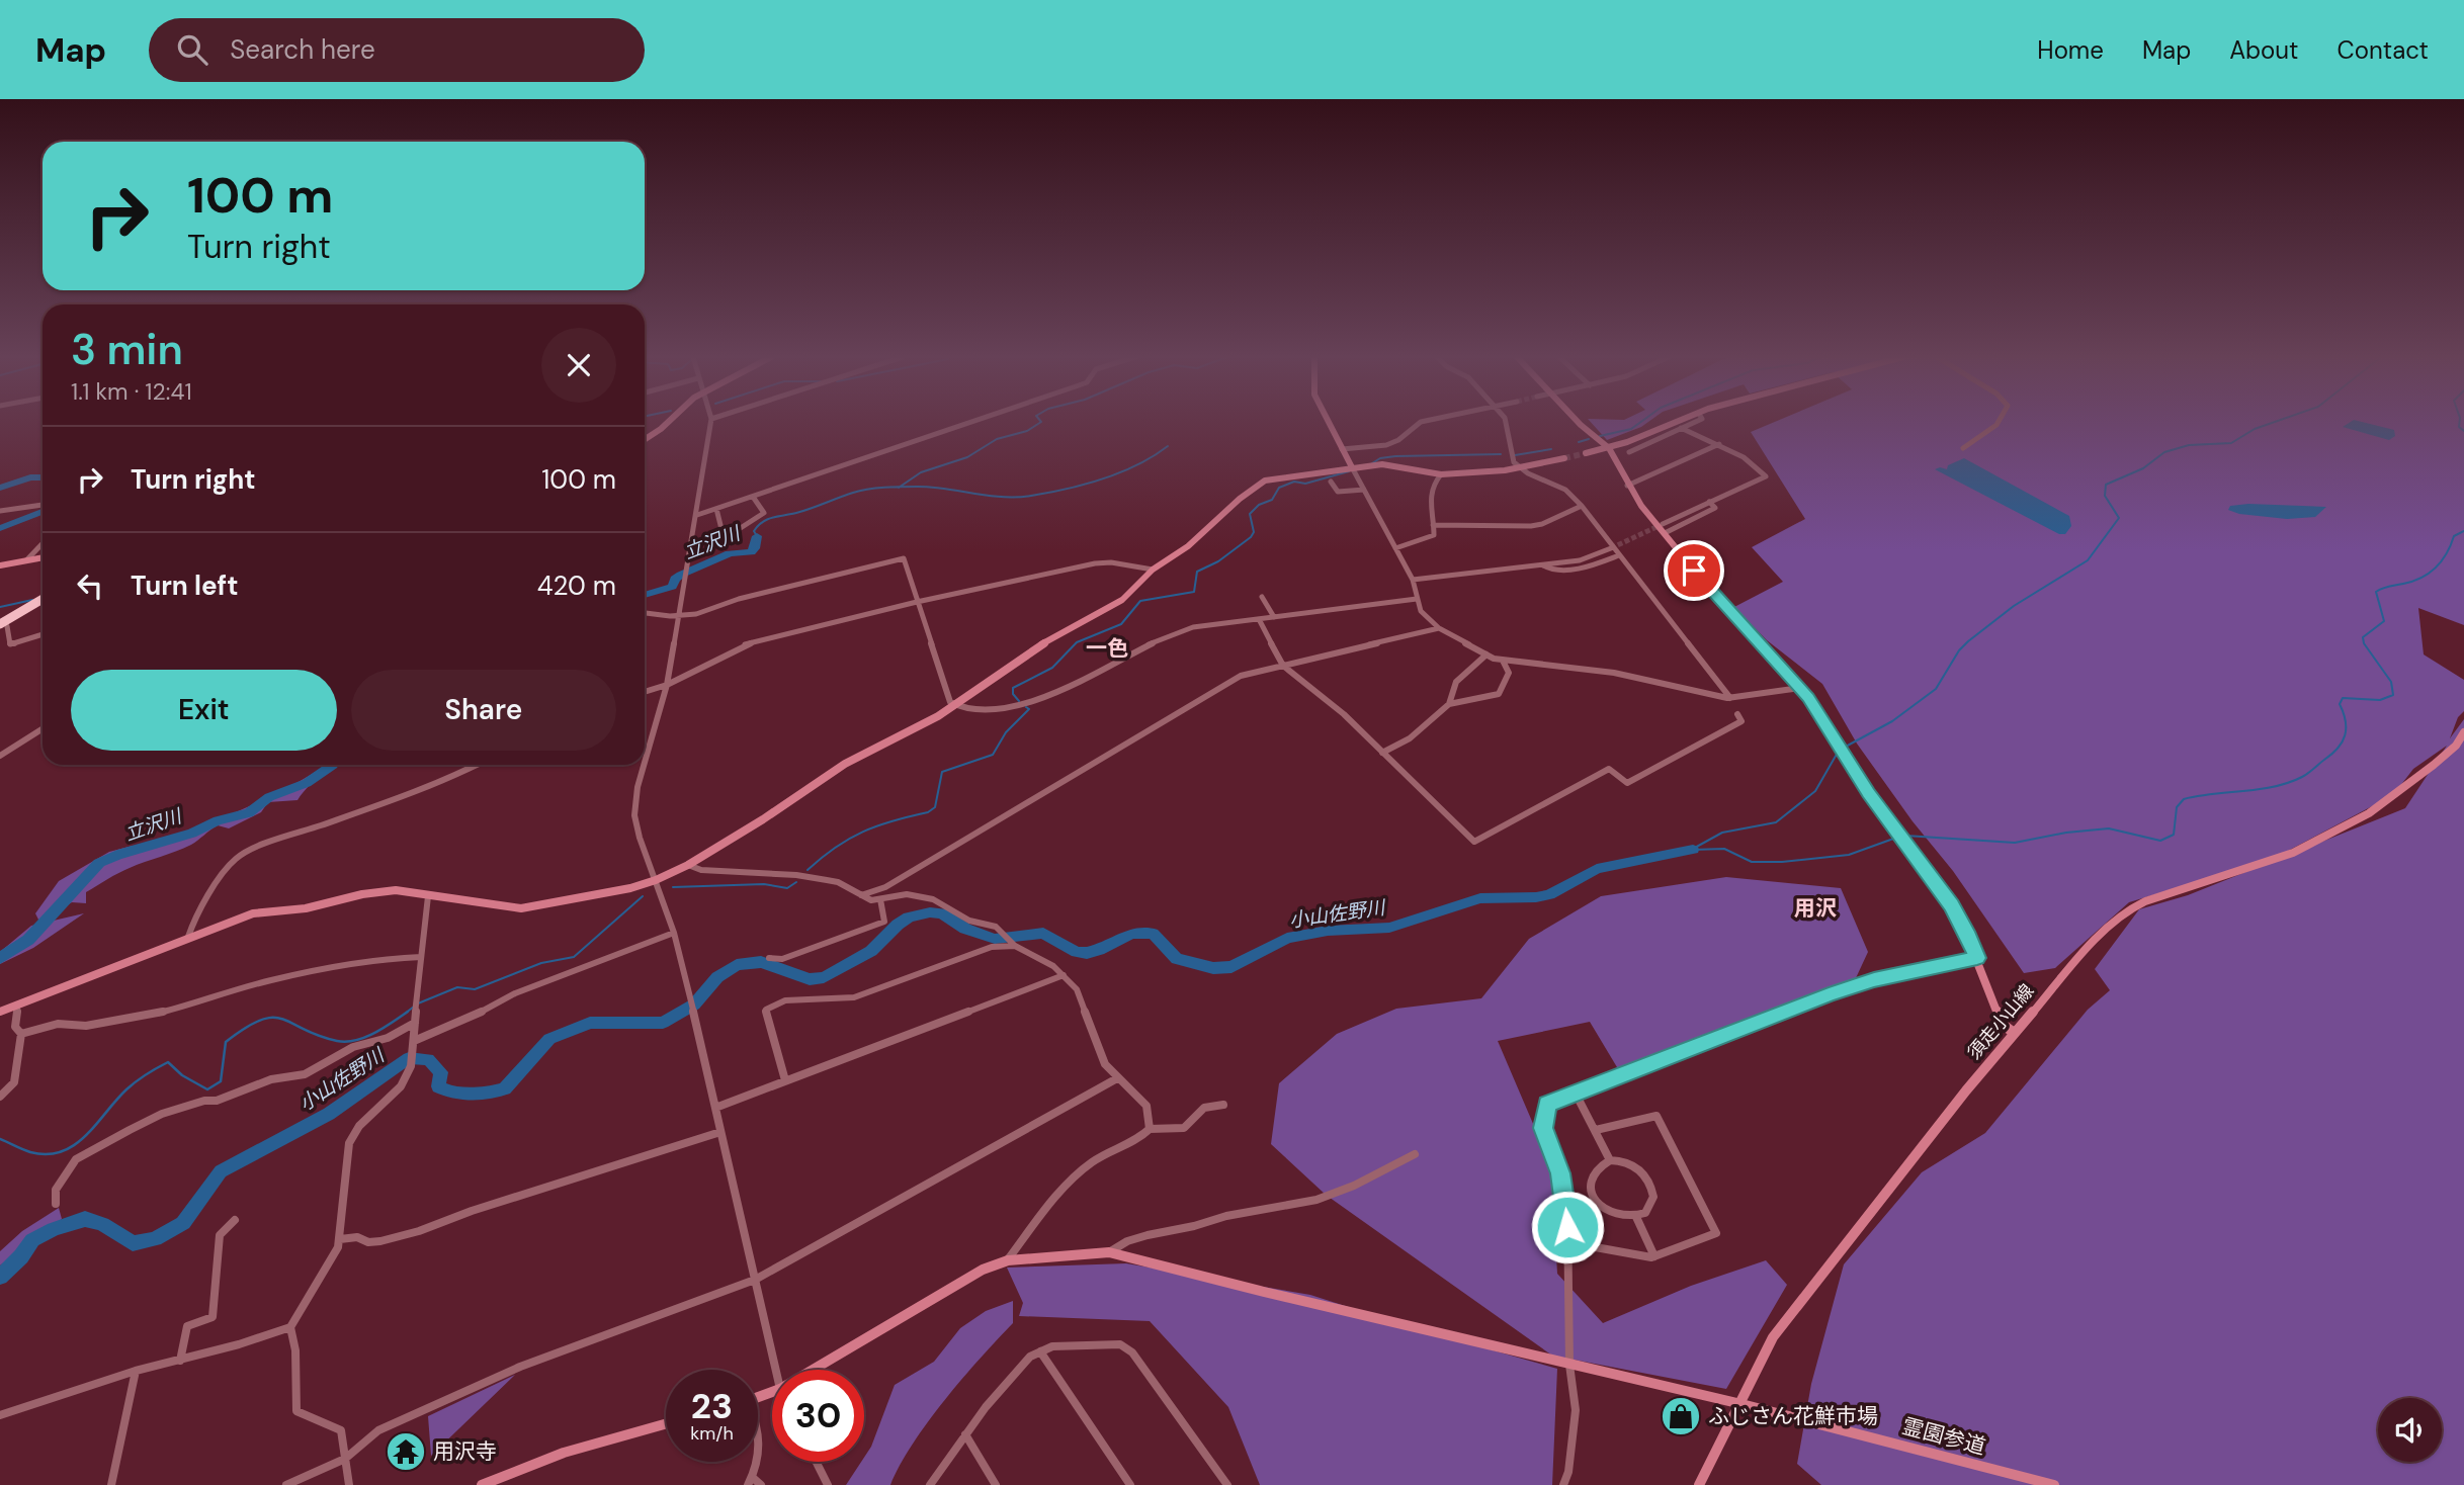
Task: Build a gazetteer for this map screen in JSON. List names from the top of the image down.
{
  "streets": {
    "street": ["須走小山線", "霊園参道"]
  },
  "crossings": [
    ["須走小山線", "霊園参道"]
  ],
  "districts": ["一色", "用沢"],
  "water": ["立沢川", "小山佐野川"],
  "places": {
    "shop": ["ふじさん花鮮市場"],
    "temple": ["用沢寺"]
  },
  "page": {
    "header": "Map",
    "search": "Search here",
    "nav": [
      "Home",
      "Map",
      "About",
      "Contact"
    ],
    "turn": ["100 m", "Turn right"],
    "heading": ["3 min", "1.1 km · 12:41"],
    "list": [
      {
        "name": "Turn right",
        "value": "100 m"
      },
      {
        "name": "Turn left",
        "value": "420 m"
      }
    ],
    "buttons": ["Exit", "Share"],
    "speed": "23 km/h",
    "limit": "30"
  }
}
